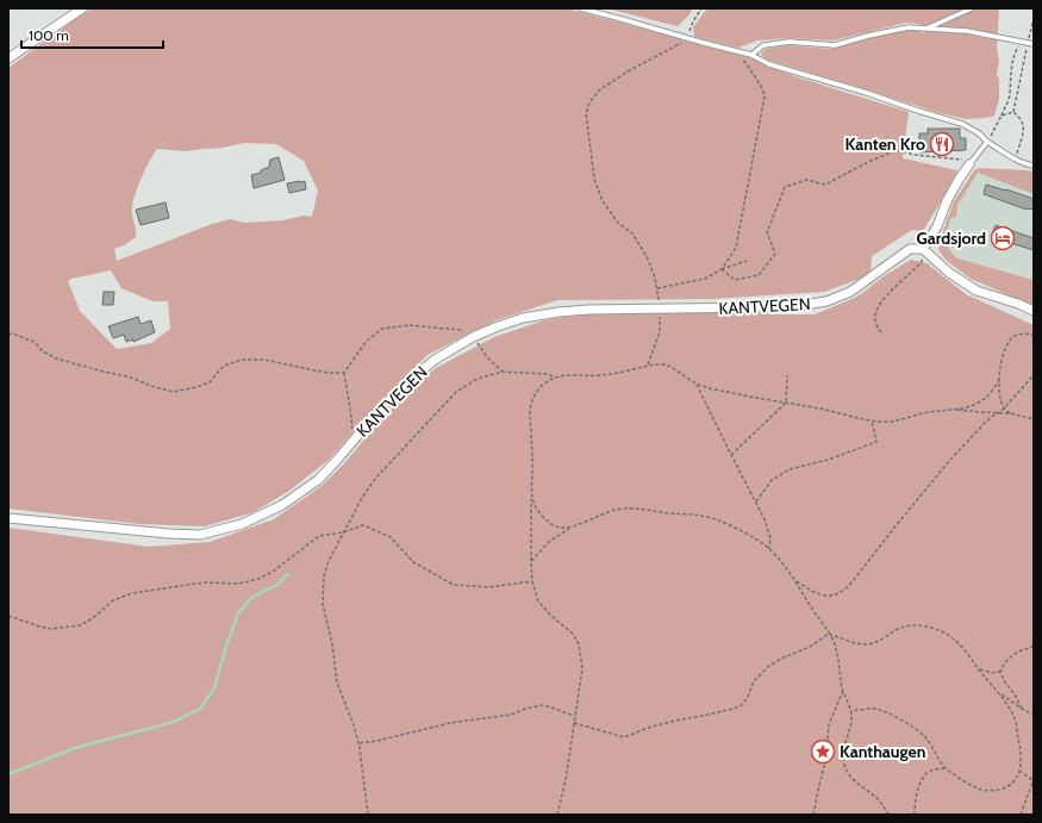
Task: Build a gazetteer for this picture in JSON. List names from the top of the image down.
{
  "streets": {
    "street": ["KANTVEGEN"]
  },
  "places": {
    "restaurant": ["Kanten Kro"],
    "hotel": ["Gardsjord"],
    "place": ["Kanthaugen"]
  },
  "scale_bar": "100 m"
}
